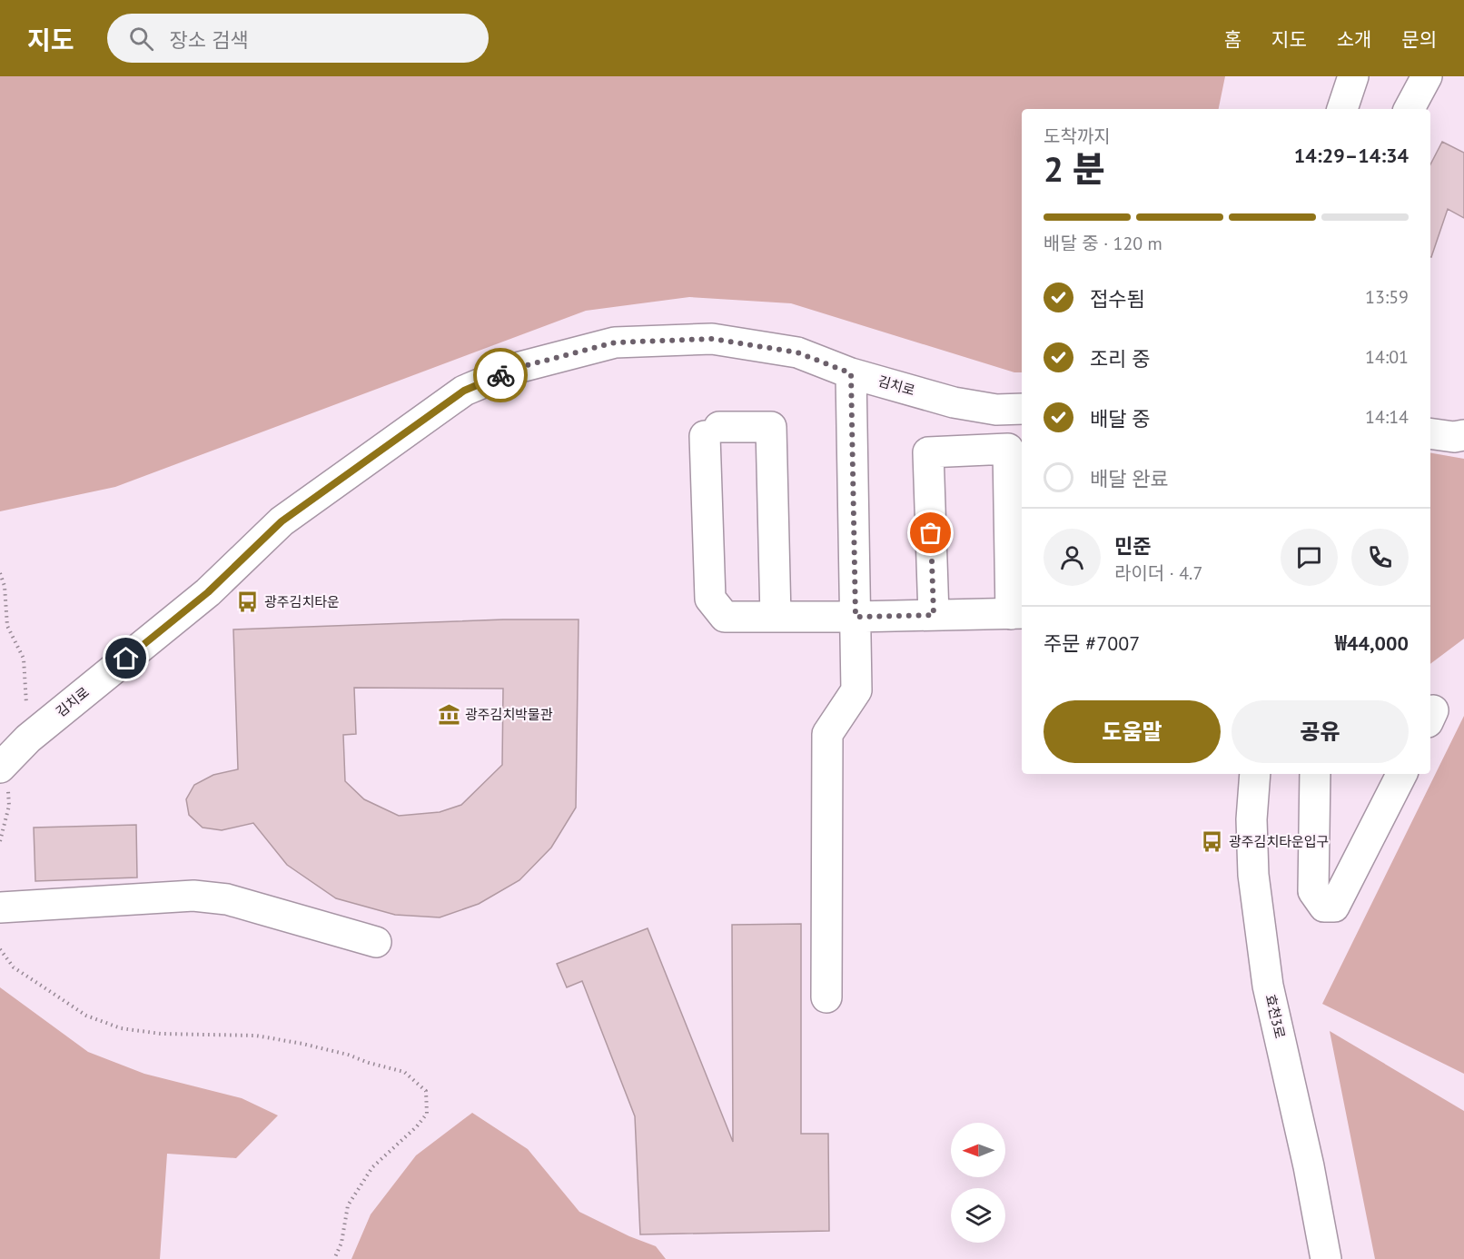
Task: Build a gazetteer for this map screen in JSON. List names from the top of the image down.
{
  "streets": {
    "street": ["김치로", "효천3로"]
  },
  "places": {
    "bus stop": ["광주김치타운", "광주김치타운입구"],
    "museum": ["광주김치박물관"]
  },
  "north": "left",
  "page": {
    "header": "지도",
    "search": "장소 검색",
    "nav": [
      "홈",
      "지도",
      "소개",
      "문의"
    ],
    "heading": ["2 분", "도착까지", "14:29–14:34"],
    "panel": [
      "민준",
      "라이더 · 4.7",
      "주문 #7007",
      "₩44,000"
    ],
    "bar": "배달 중 · 120 m",
    "list": [
      ["접수됨", "13:59"],
      ["조리 중", "14:01"],
      ["배달 중", "14:14"],
      "배달 완료"
    ],
    "buttons": ["도움말", "공유"]
  }
}
